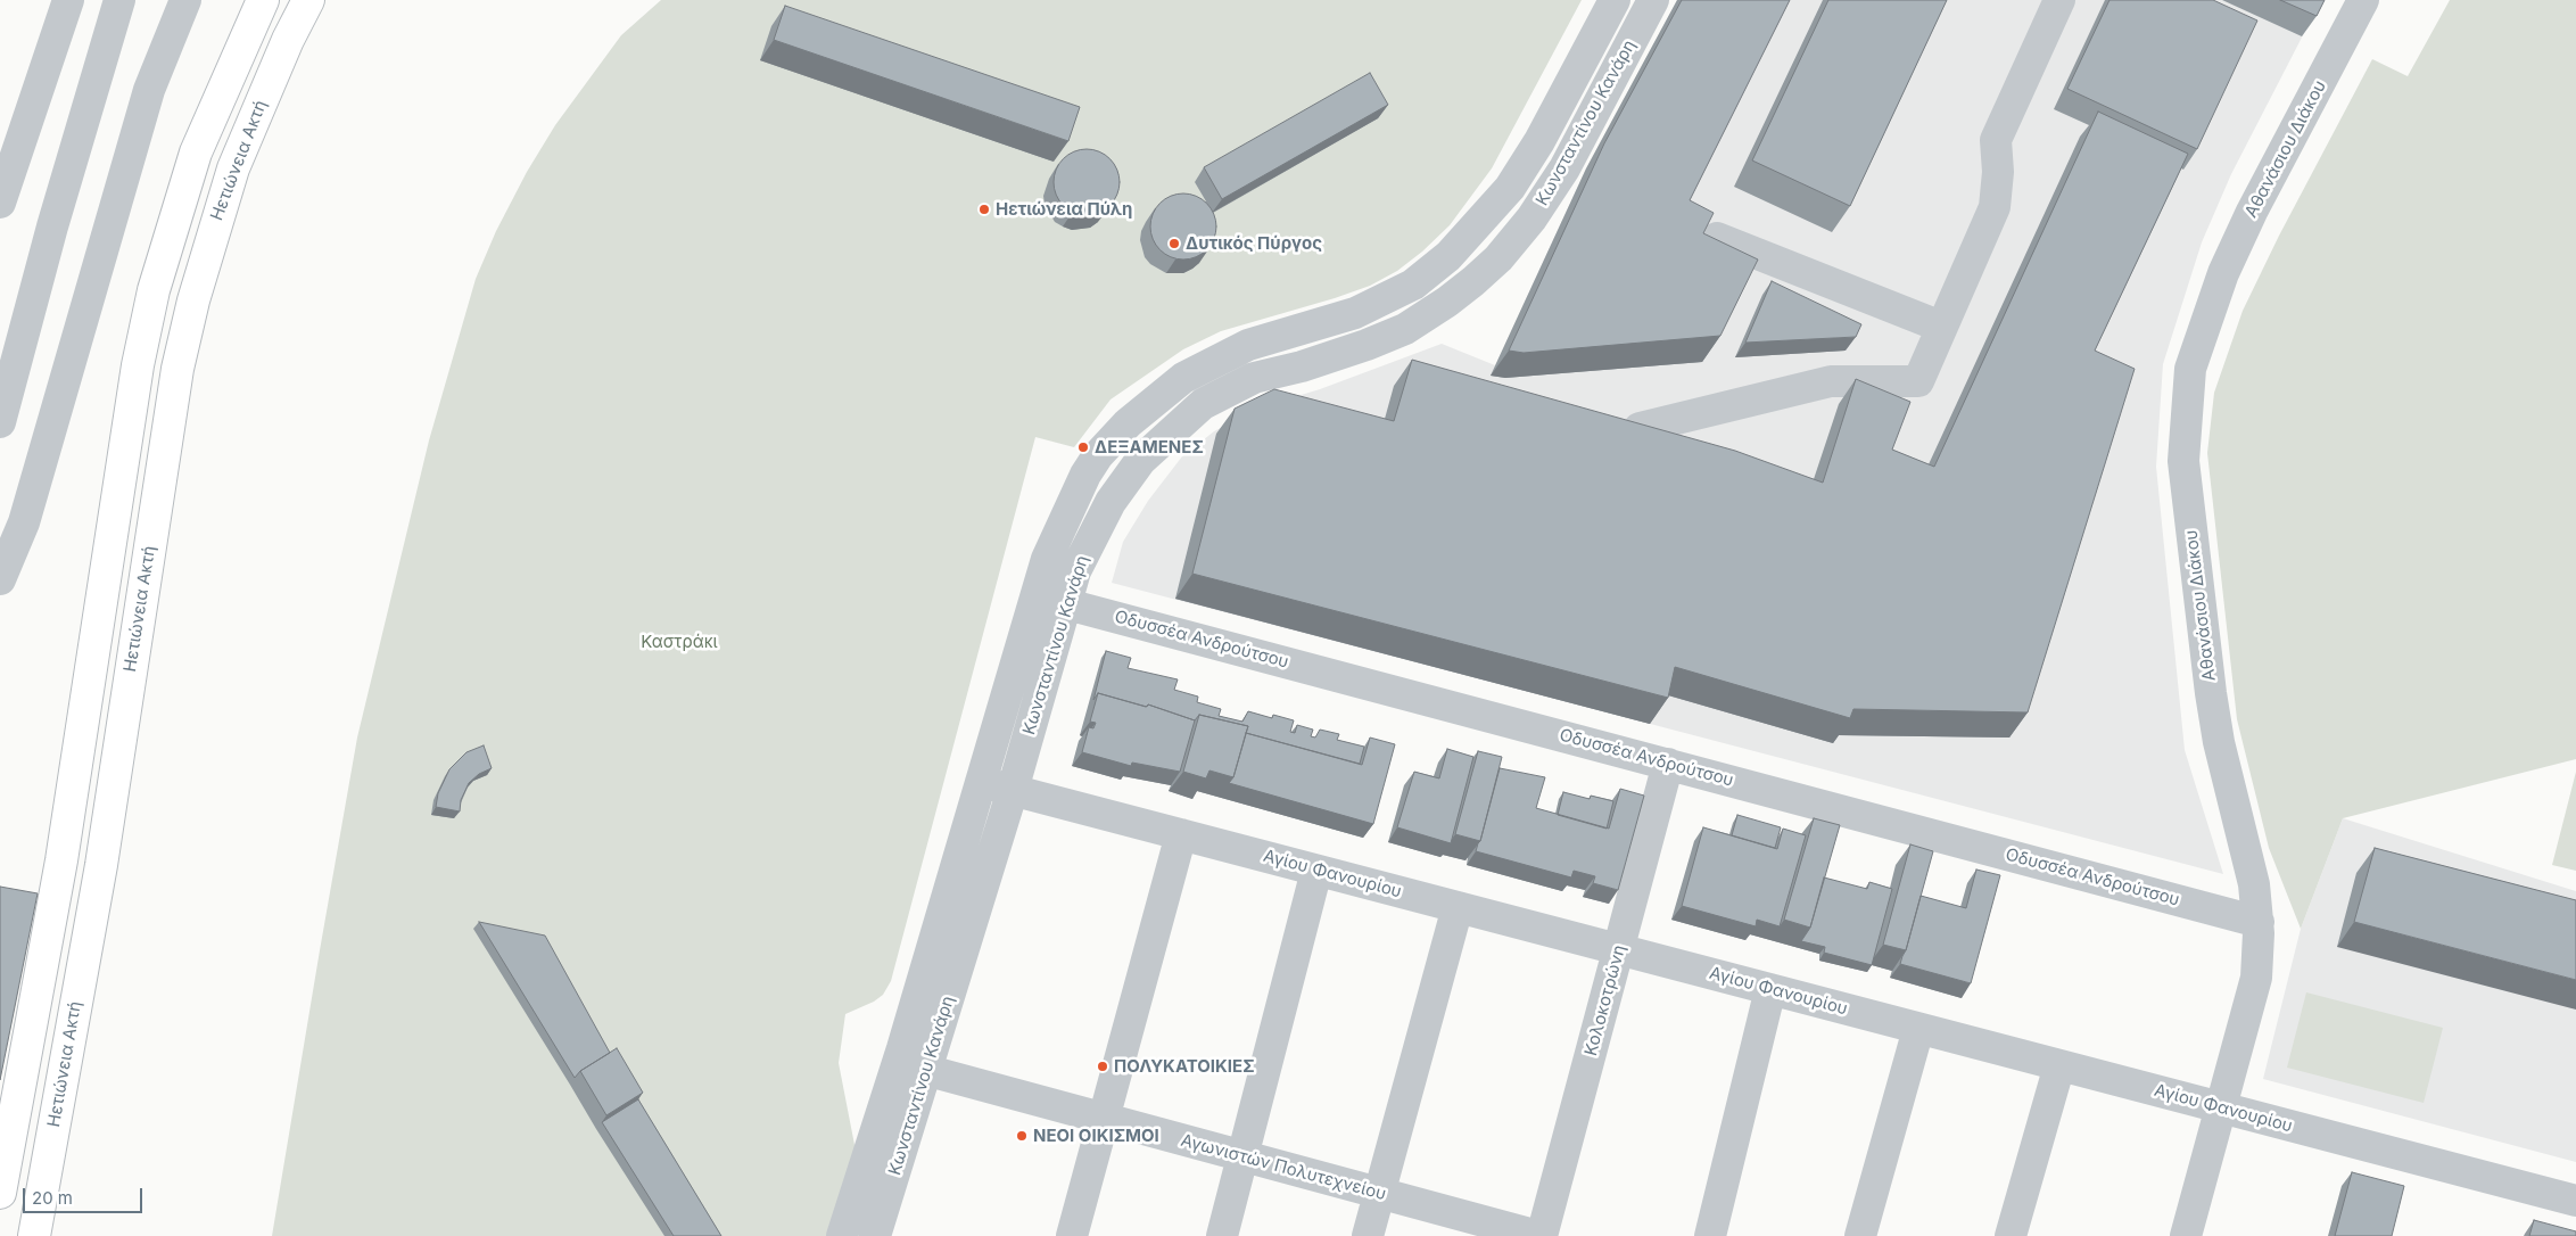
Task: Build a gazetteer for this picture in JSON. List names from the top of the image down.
{
  "streets": {
    "main road": ["Ηετιώνεια Ακτή"],
    "street": [
      "Κωνσταντίνου Κανάρη",
      "Αθανάσιου Διάκου",
      "Οδυσσέα Ανδρούτσου",
      "Αγίου Φανουρίου",
      "Κολοκοτρώνη",
      "Αγωνιστών Πολυτεχνείου"
    ]
  },
  "crossings": [
    ["Κωνσταντίνου Κανάρη", "Οδυσσέα Ανδρούτσου"],
    ["Κωνσταντίνου Κανάρη", "Αγίου Φανουρίου"],
    ["Κωνσταντίνου Κανάρη", "Αγωνιστών Πολυτεχνείου"],
    ["Αθανάσιου Διάκου", "Οδυσσέα Ανδρούτσου"],
    ["Αθανάσιου Διάκου", "Αγίου Φανουρίου"],
    ["Οδυσσέα Ανδρούτσου", "Κολοκοτρώνη"],
    ["Αγίου Φανουρίου", "Κολοκοτρώνη"],
    ["Κολοκοτρώνη", "Αγωνιστών Πολυτεχνείου"]
  ],
  "parks": ["Καστράκι"],
  "places": [
    "Ηετιώνεια Πύλη",
    "Δυτικός Πύργος",
    "ΔΕΞΑΜΕΝΕΣ",
    "ΠΟΛΥΚΑΤΟΙΚΙΕΣ",
    "ΝΕΟΙ ΟΙΚΙΣΜΟΙ"
  ],
  "scale_bar": "20 m"
}
